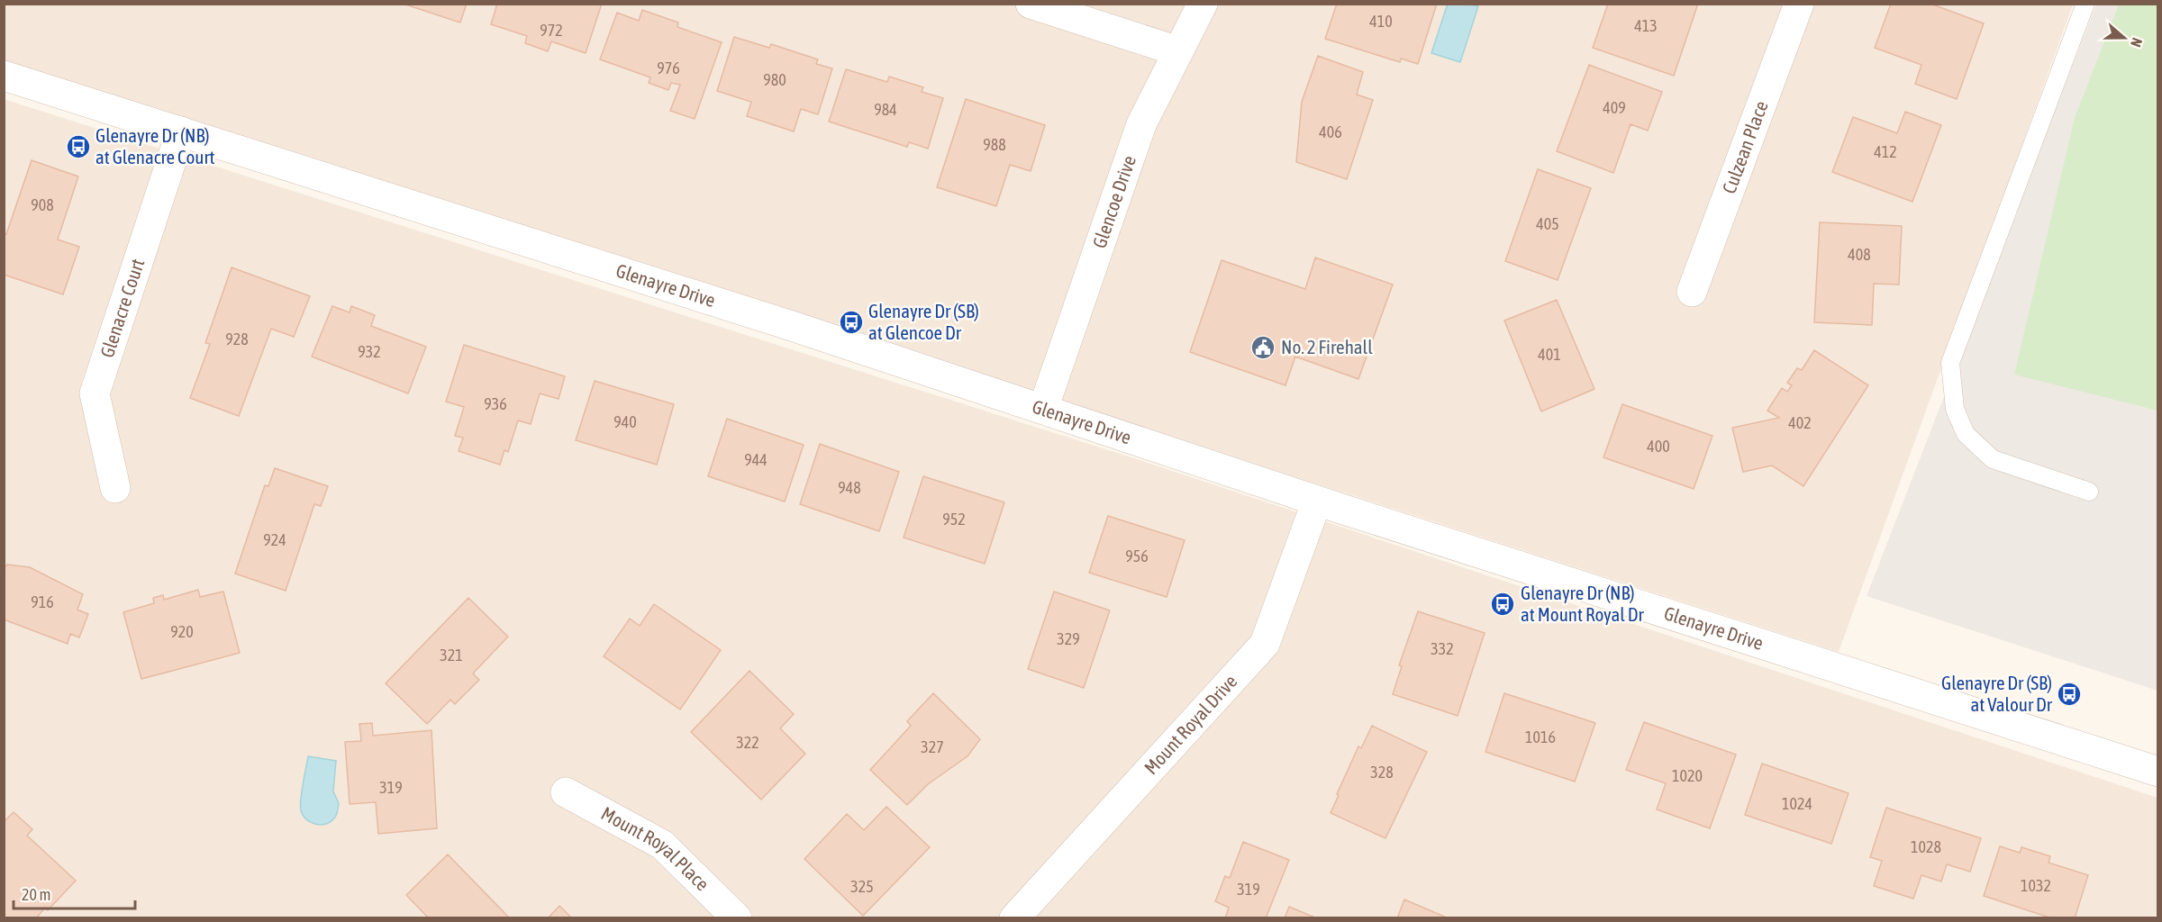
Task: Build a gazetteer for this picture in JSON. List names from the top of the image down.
{
  "streets": {
    "street": [
      "Culzean Place",
      "Glencoe Drive",
      "Glenayre Drive",
      "Glenacre Court",
      "Mount Royal Drive",
      "Mount Royal Place"
    ]
  },
  "crossings": [
    ["Glencoe Drive", "Glenayre Drive"],
    ["Glenayre Drive", "Glenacre Court"],
    ["Glenayre Drive", "Mount Royal Drive"]
  ],
  "places": {
    "bus stop": [
      "Glenayre Dr (NB) at Glenacre Court",
      "Glenayre Dr (SB) at Glencoe Dr",
      "Glenayre Dr (NB) at Mount Royal Dr",
      "Glenayre Dr (SB) at Valour Dr"
    ],
    "public building": ["No. 2 Firehall"]
  },
  "house_numbers": [
    "410",
    "413",
    "972",
    "976",
    "980",
    "409",
    "984",
    "406",
    "988",
    "412",
    "908",
    "405",
    "408",
    "928",
    "932",
    "401",
    "936",
    "940",
    "402",
    "400",
    "944",
    "948",
    "952",
    "924",
    "956",
    "916",
    "920",
    "329",
    "332",
    "321",
    "1016",
    "322",
    "327",
    "328",
    "1020",
    "319",
    "1024",
    "1028",
    "1032",
    "325",
    "319"
  ],
  "scale_bar": "20 m",
  "north": "right"
}
